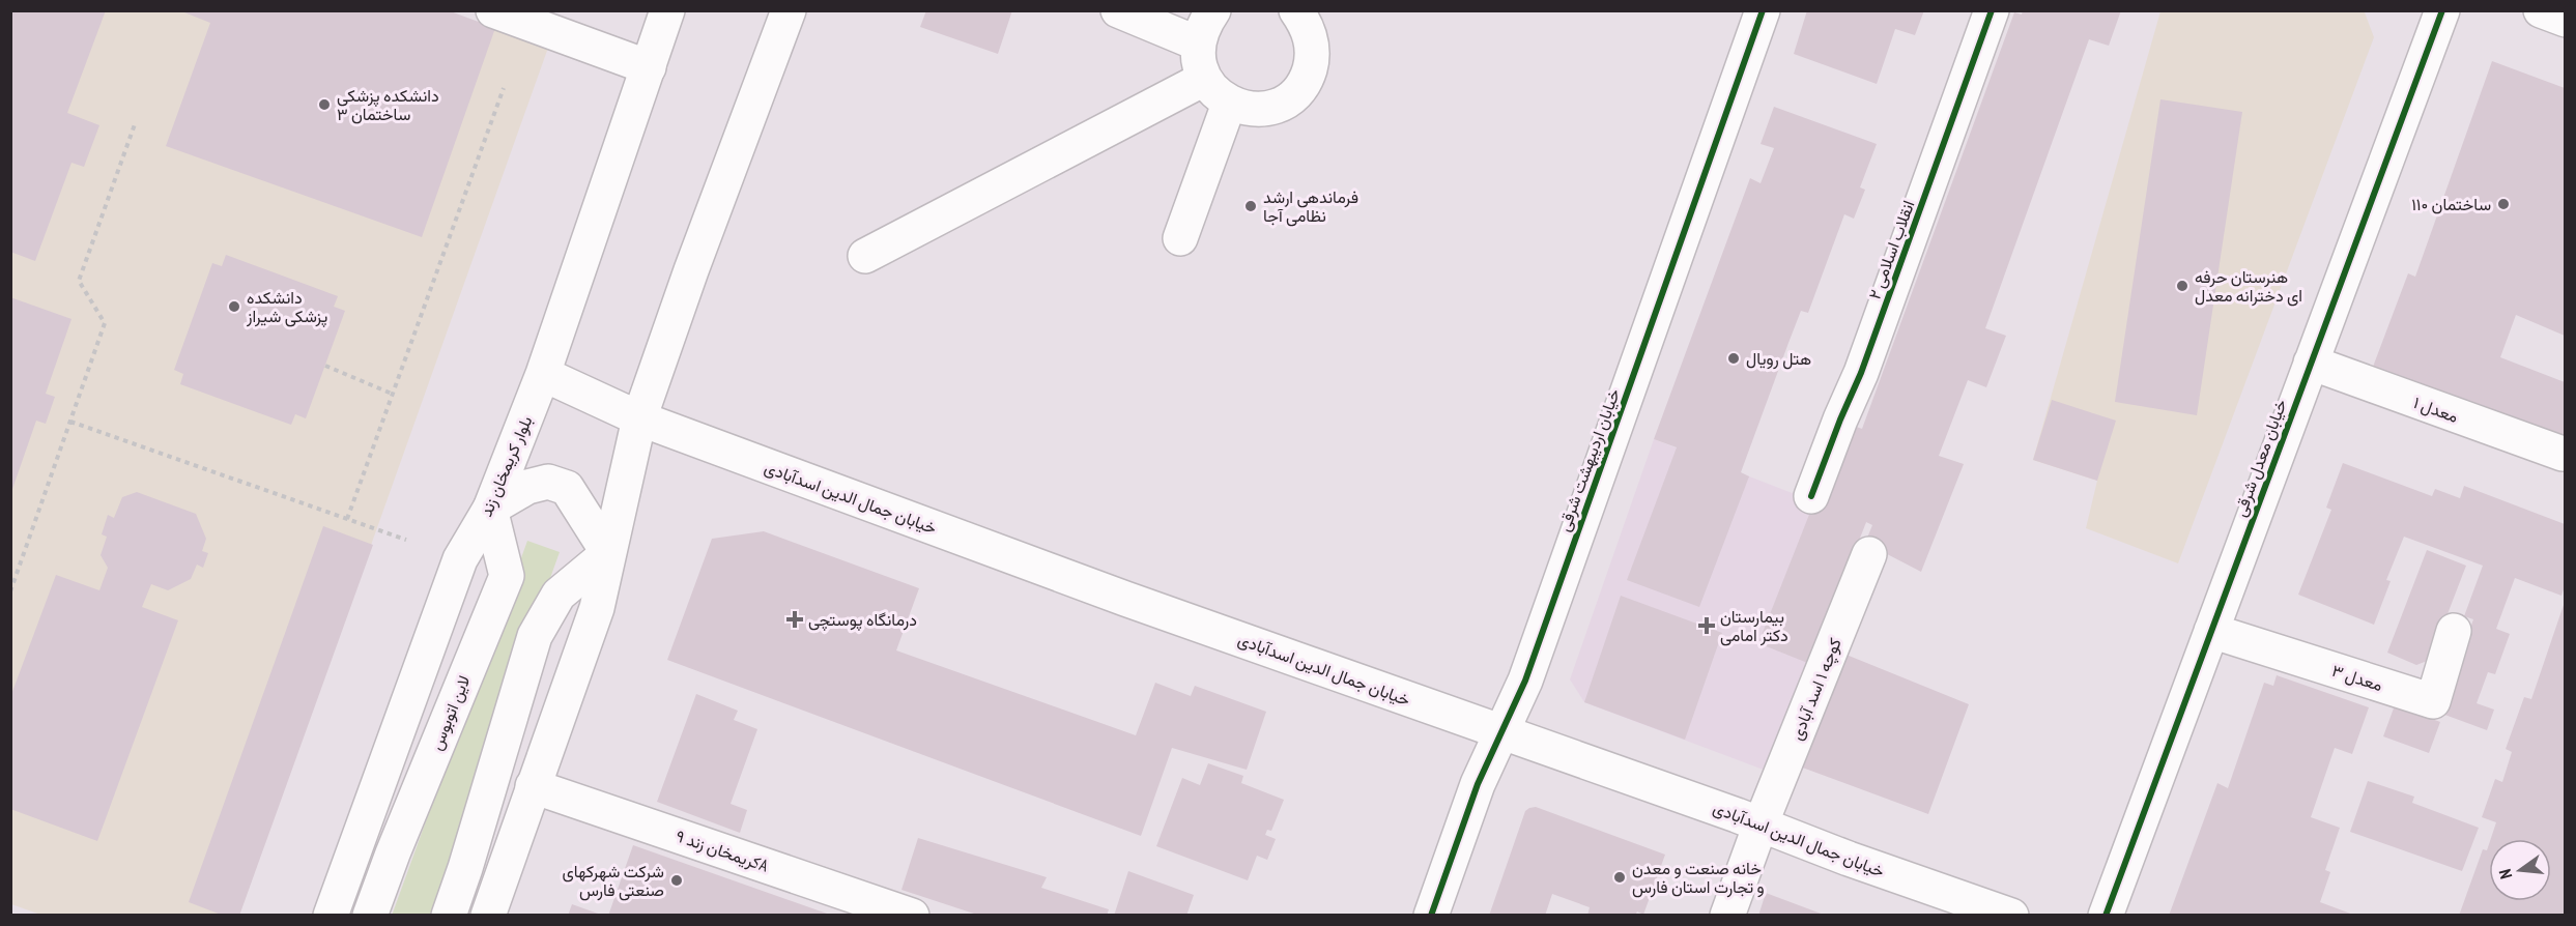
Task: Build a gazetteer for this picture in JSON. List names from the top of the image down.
{
  "streets": {
    "main road": [
      "۲ انقلاب اسلامی",
      "۱ معدل",
      "خیابان معدل شرقی",
      "خیابان اردیبهشت شرقی",
      "بلوار کریمخان زند",
      "خیابان جمال الدین اسدآبادی",
      "۳ معدل",
      "کوچه ۱ اسد آبادی",
      "لاین اتوبوس",
      "کریمخان زند ۹A"
    ]
  },
  "crossings": [
    ["۱ معدل", "خیابان معدل شرقی"],
    ["خیابان معدل شرقی", "۳ معدل"],
    ["خیابان اردیبهشت شرقی", "خیابان جمال الدین اسدآبادی"],
    ["بلوار کریمخان زند", "خیابان جمال الدین اسدآبادی"],
    ["بلوار کریمخان زند", "لاین اتوبوس"],
    ["خیابان جمال الدین اسدآبادی", "کوچه ۱ اسد آبادی"]
  ],
  "places": {
    "other": [
      "دانشکده پزشکی ساختمان ۳",
      "ساختمان ۱۱۰",
      "فرماندهی ارشد نظامی آجا",
      "هنرستان حرفه ای دخترانه معدل",
      "دانشکده پزشکی شیراز",
      "هتل رویال",
      "خانه صنعت و معدن و تجارت استان فارس",
      "شرکت شهرکهای صنعتی فارس"
    ],
    "health": ["درمانگاه پوستچی", "بیمارستان دکتر امامی"]
  },
  "north": "left"
}
